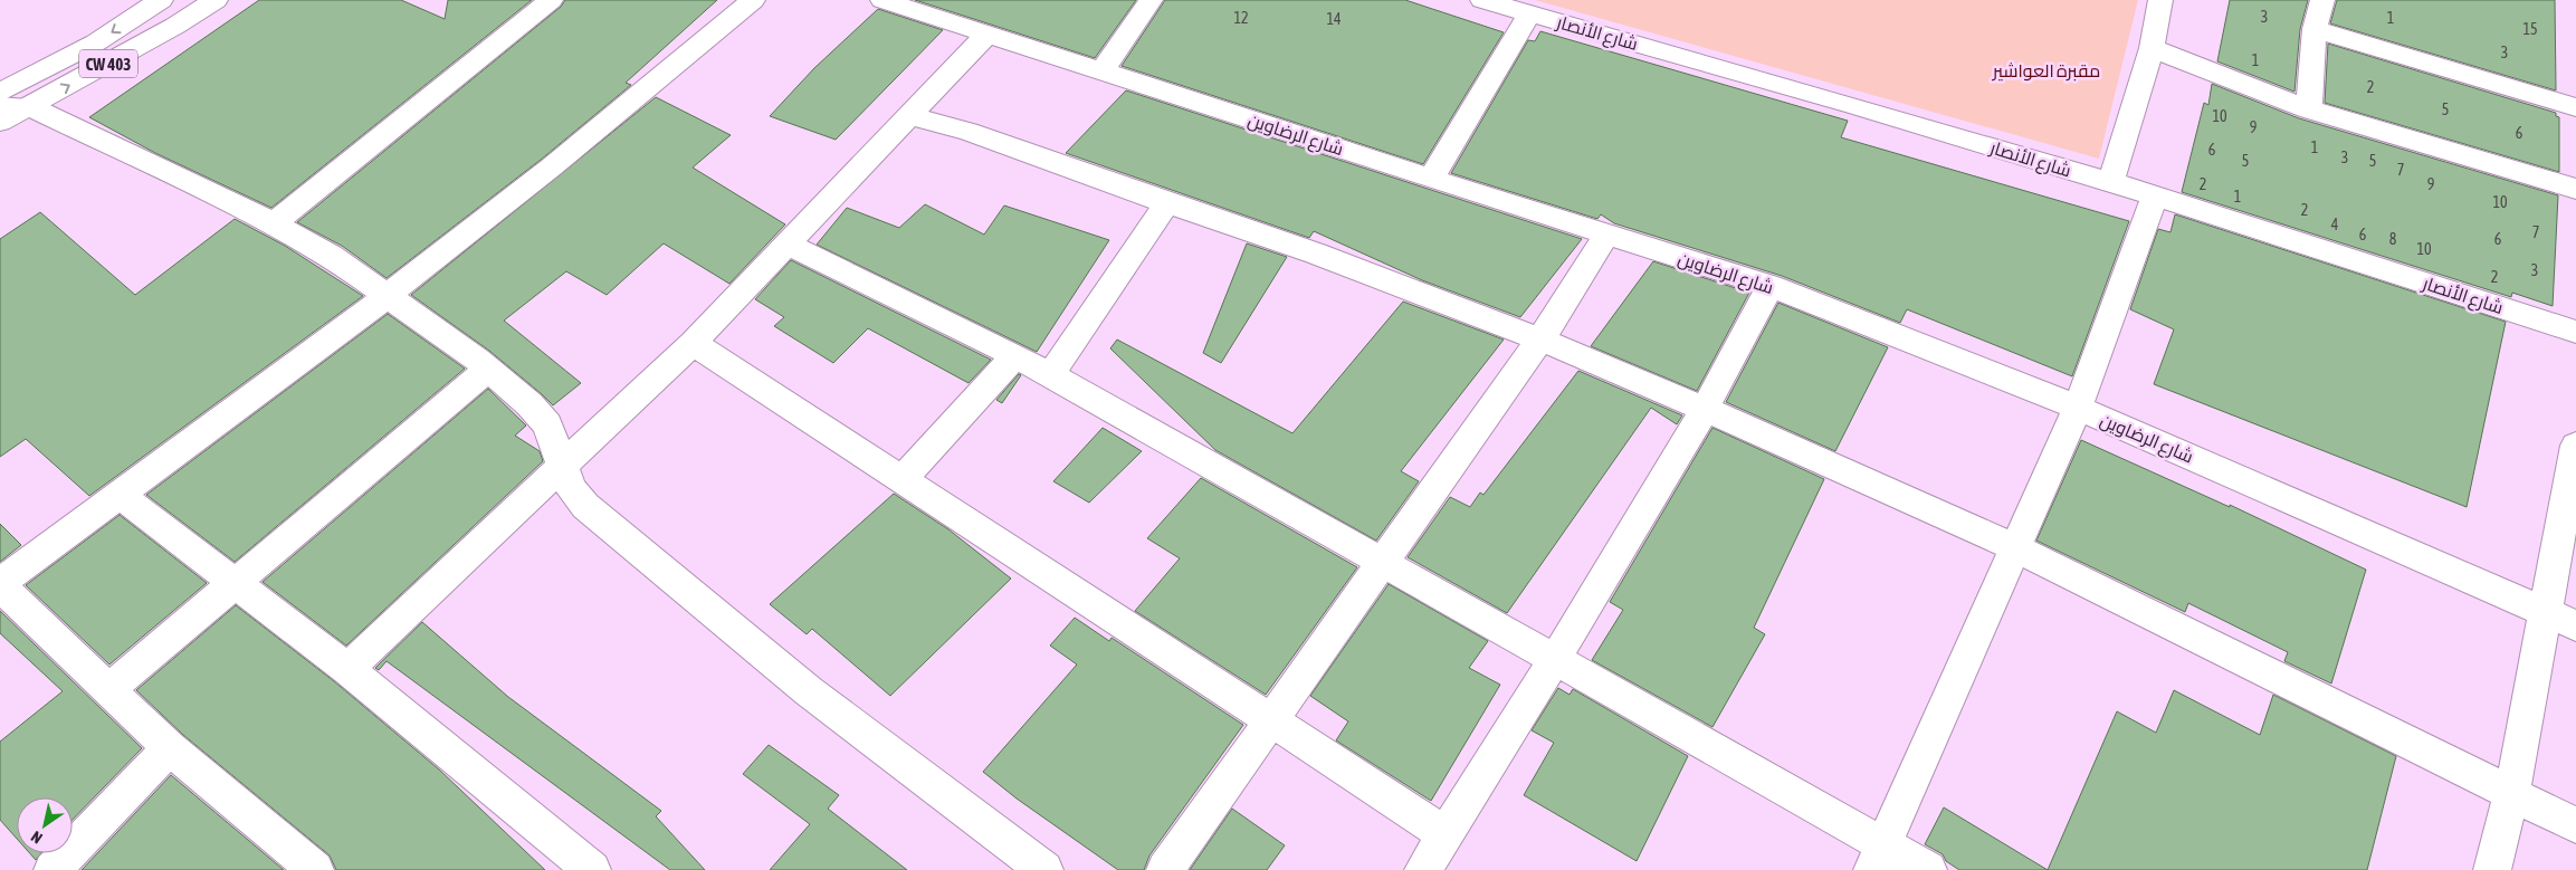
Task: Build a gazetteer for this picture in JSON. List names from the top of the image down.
{
  "streets": {
    "street": ["شارع الأنصار", "CW 403", "شارع الرضاوين"]
  },
  "parks": ["مقبرة العواشير"],
  "house_numbers": [
    "3",
    "12",
    "1",
    "14",
    "15",
    "3",
    "1",
    "2",
    "5",
    "10",
    "9",
    "6",
    "1",
    "6",
    "3",
    "5",
    "5",
    "7",
    "2",
    "9",
    "1",
    "10",
    "2",
    "4",
    "7",
    "6",
    "8",
    "6",
    "10",
    "3",
    "2"
  ],
  "north": "bottom left"
}
